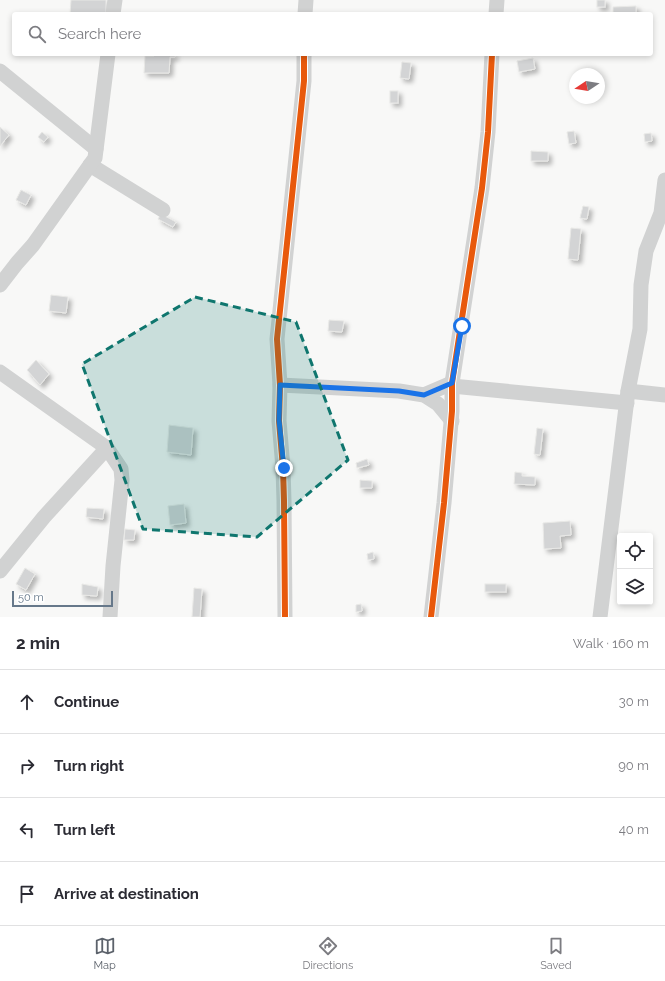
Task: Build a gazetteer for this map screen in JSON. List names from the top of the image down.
{
  "scale_bar": "50 m",
  "north": "left",
  "page": {
    "search": "Search here",
    "scale": "50 m",
    "heading": ["2 min", "Walk · 160 m"],
    "list": [
      ["Continue", "30 m"],
      ["Turn right", "90 m"],
      ["Turn left", "40 m"],
      "Arrive at destination"
    ],
    "nav": ["Map", "Directions", "Saved"]
  }
}
